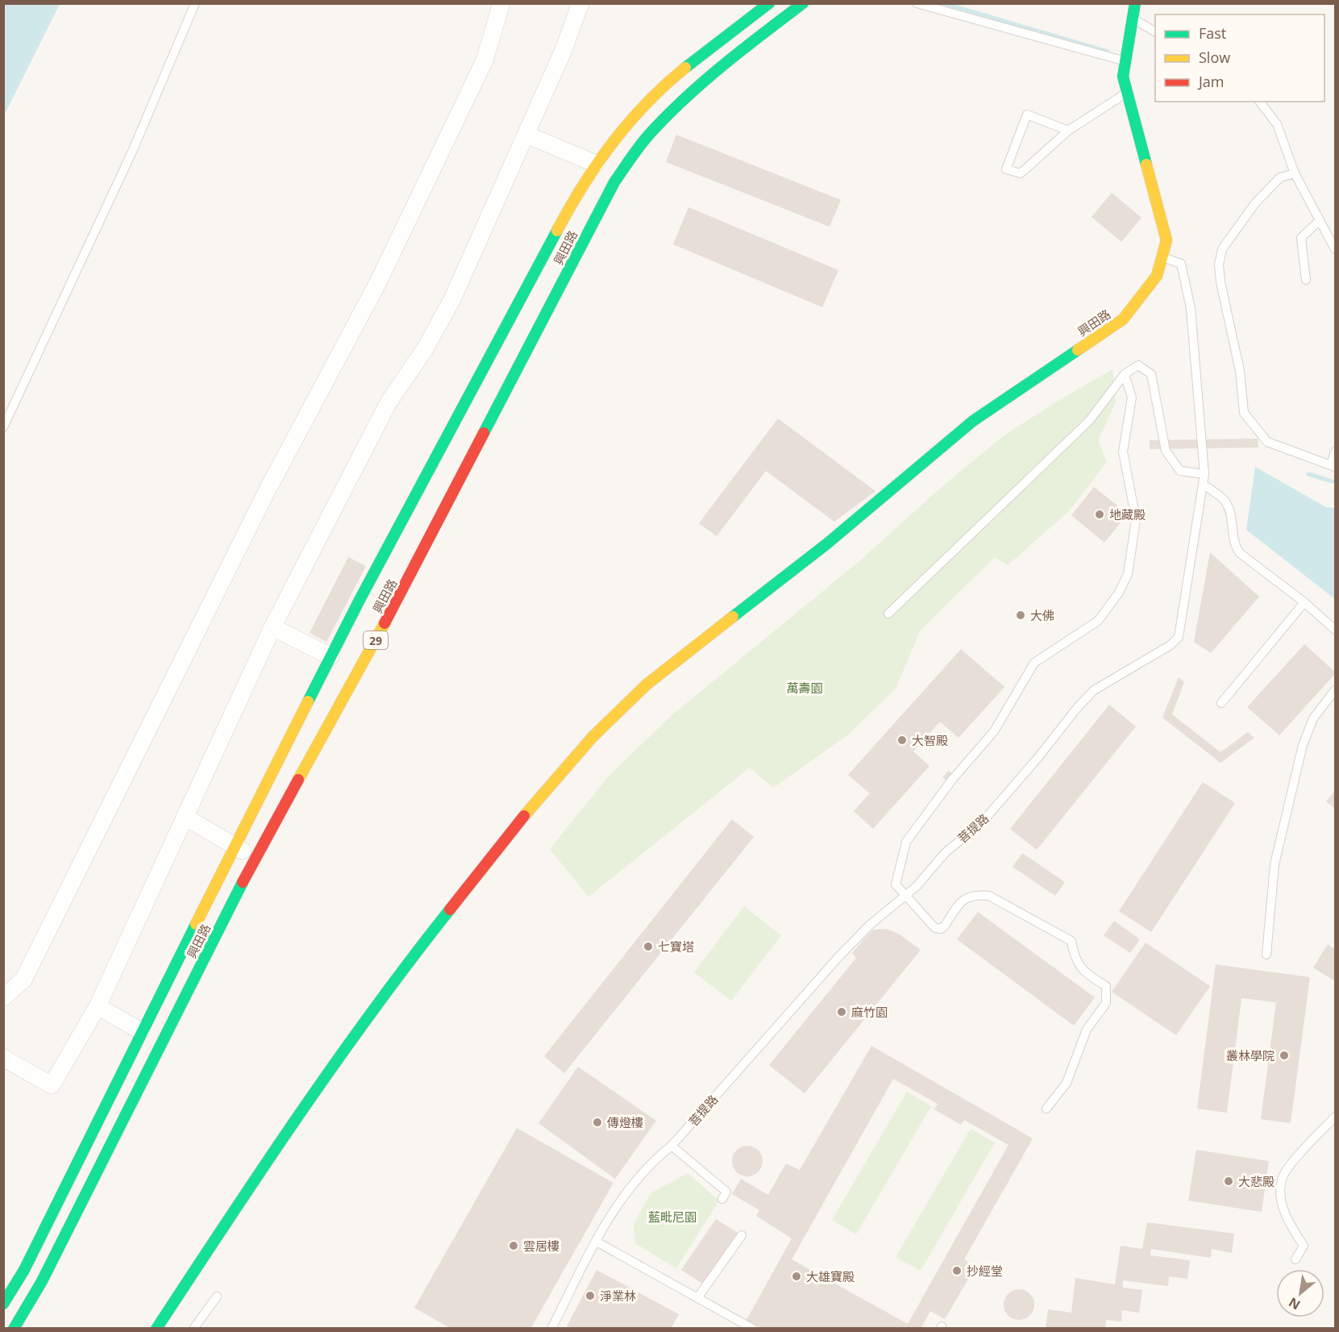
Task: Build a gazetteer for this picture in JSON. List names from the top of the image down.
{
  "streets": {
    "main road": ["興田路", "29"],
    "lane": ["菩提路"]
  },
  "crossings": [
    ["興田路", "菩提路"]
  ],
  "parks": ["萬壽園", "藍毗尼園"],
  "places": [
    "地藏殿",
    "大佛",
    "大智殿",
    "七寶塔",
    "麻竹園",
    "叢林學院",
    "傳燈樓",
    "大悲殿",
    "雲居樓",
    "抄經堂",
    "大雄寶殿",
    "淨業林"
  ],
  "legend": ["Fast", "Slow", "Jam"],
  "north": "bottom left"
}
